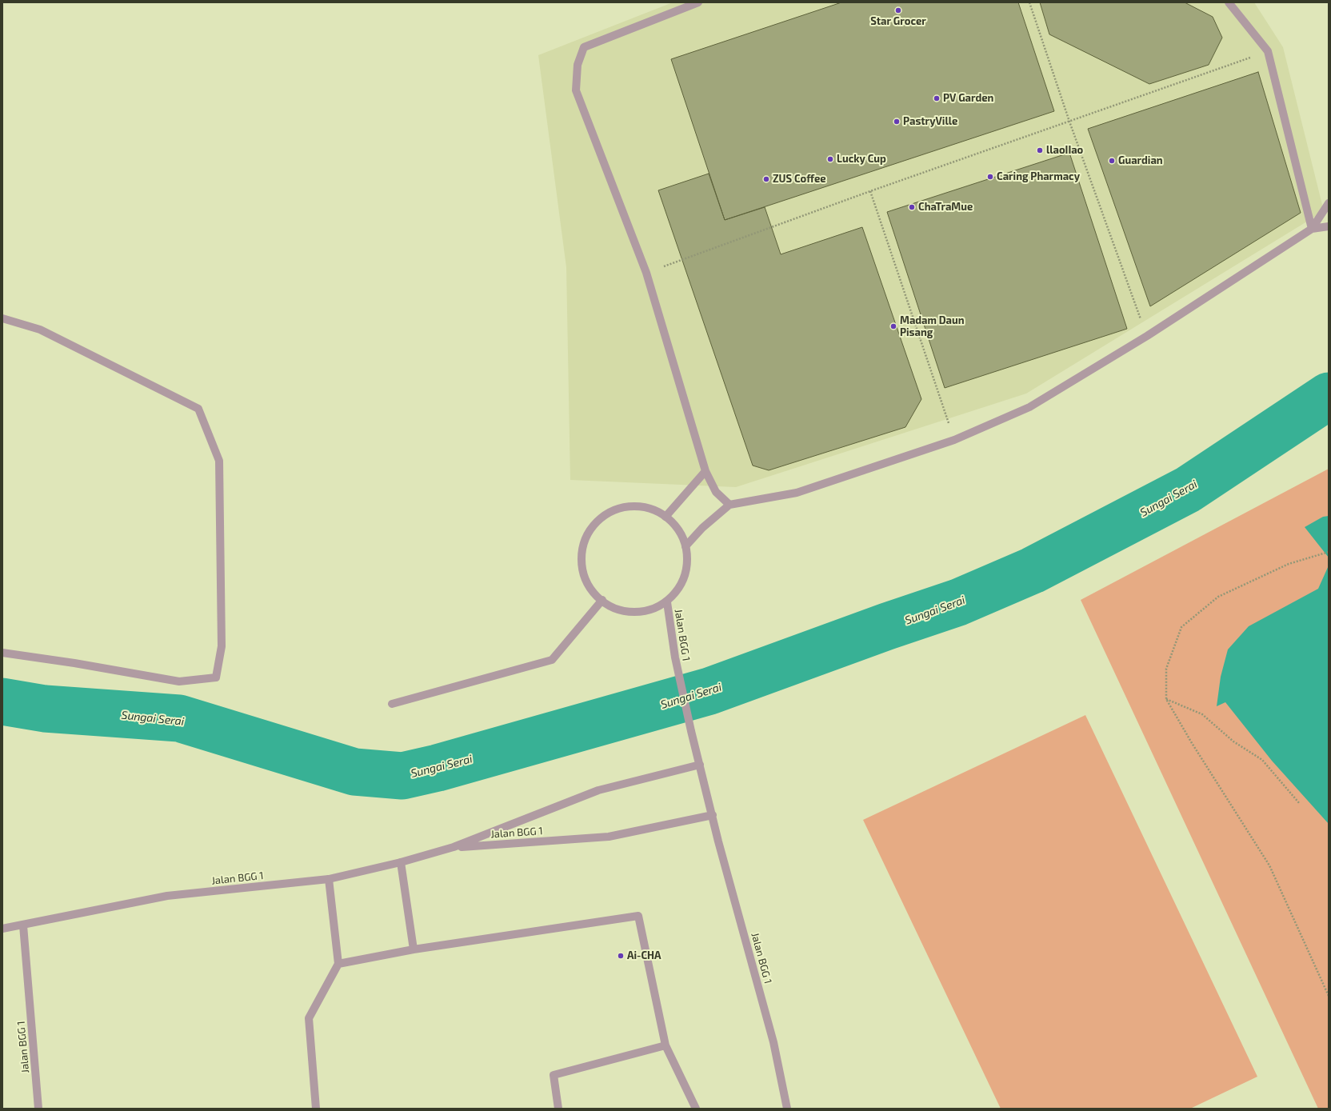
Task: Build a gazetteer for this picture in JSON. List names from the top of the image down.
{
  "streets": {
    "street": ["Jalan BGG 1"]
  },
  "water": ["Sungai Serai"],
  "places": [
    "Star Grocer",
    "PV Garden",
    "PastryVille",
    "llaoIIao",
    "Lucky Cup",
    "Guardian",
    "Caring Pharmacy",
    "ZUS Coffee",
    "ChaTraMue",
    "Madam Daun Pisang",
    "Ai-CHA"
  ]
}
